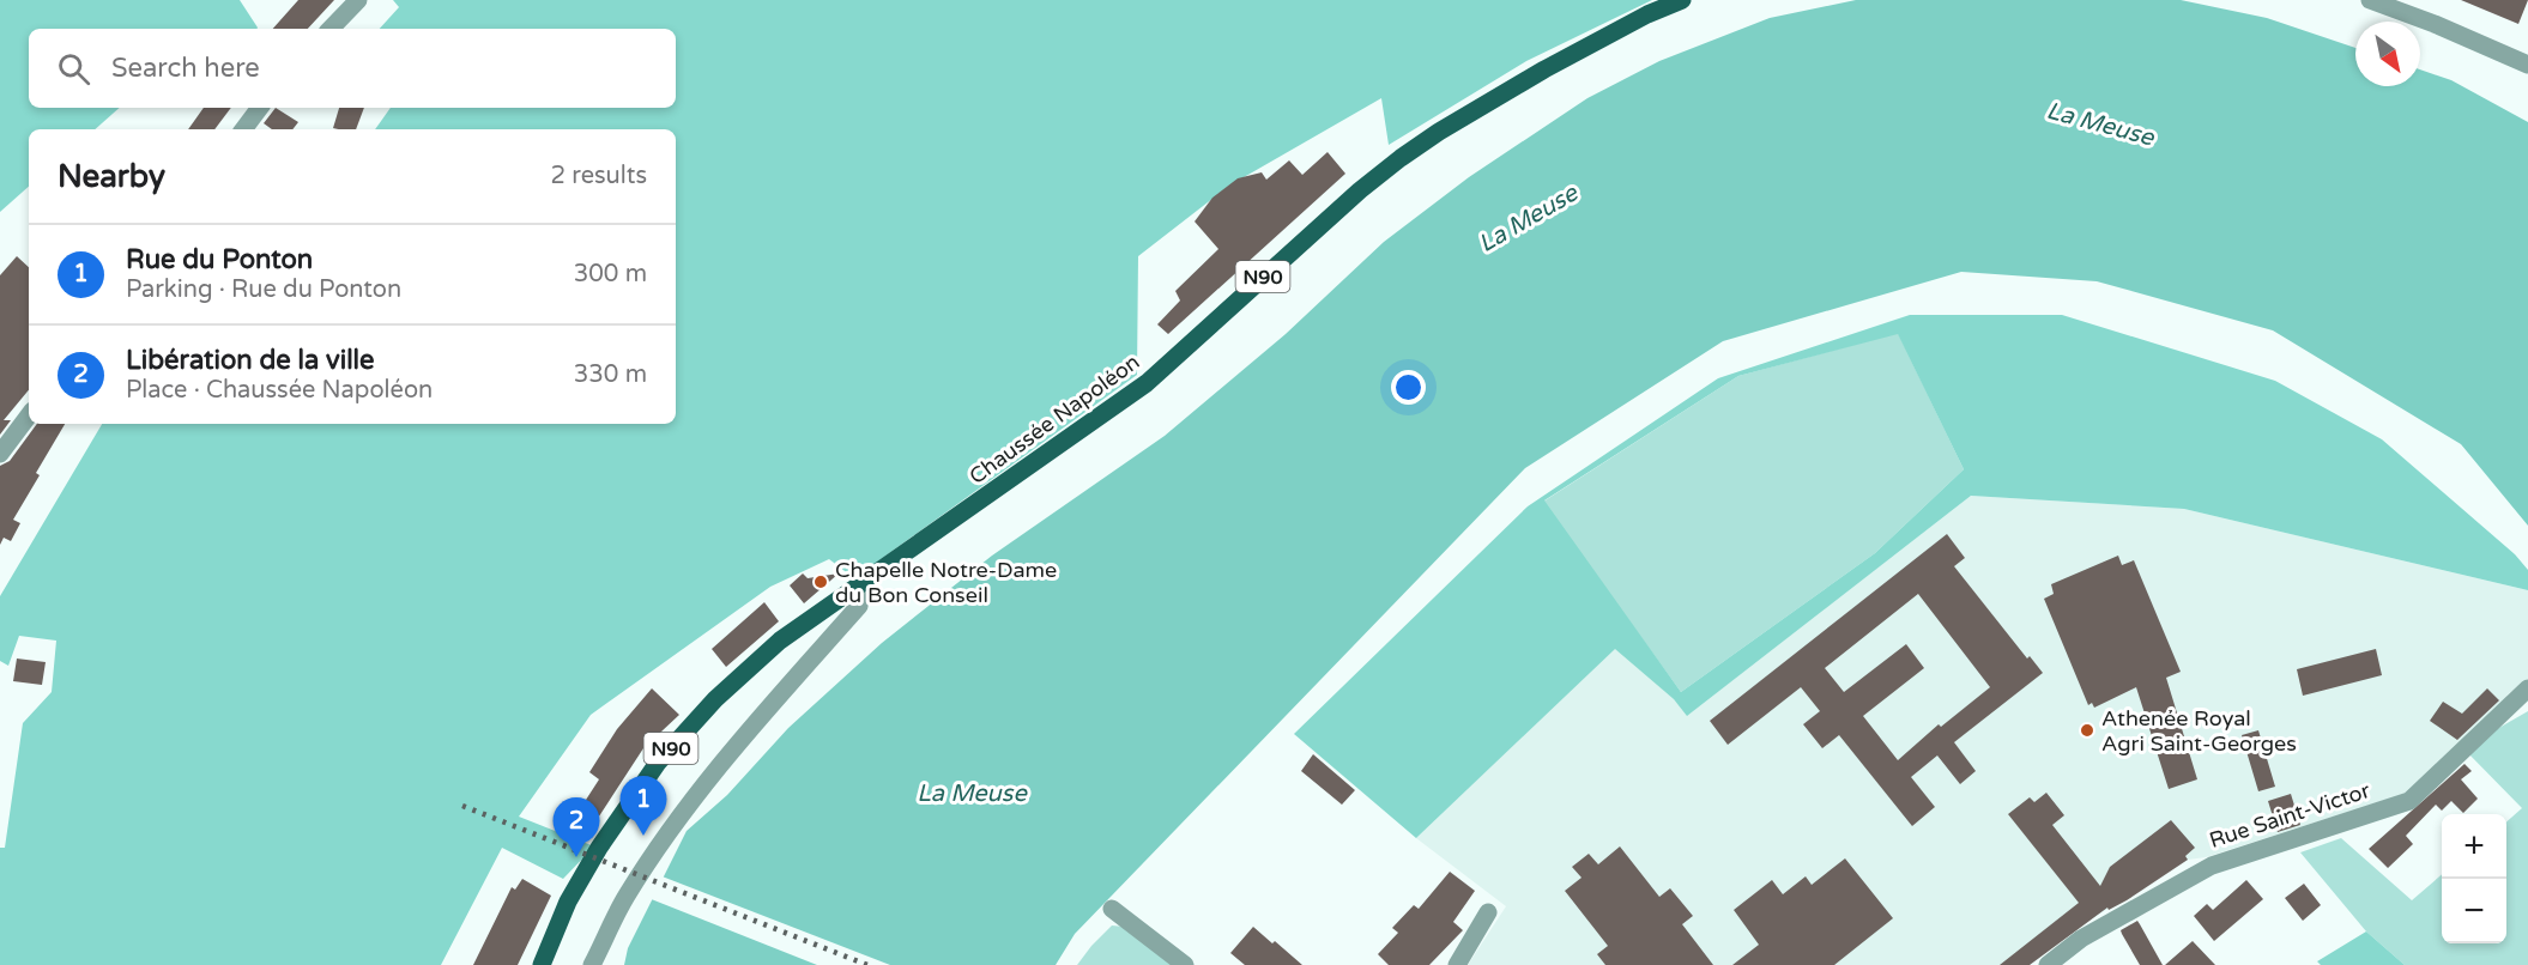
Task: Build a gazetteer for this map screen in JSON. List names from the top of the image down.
{
  "streets": {
    "main road": ["N90", "Chaussée Napoléon"],
    "street": ["Rue Saint-Victor"]
  },
  "water": ["La Meuse"],
  "places": ["Chapelle Notre-Dame du Bon Conseil", "Athenée Royal Agri Saint-Georges"],
  "north": "bottom right",
  "page": {
    "search": "Search here",
    "heading": ["Nearby", "2 results"],
    "list": [
      {
        "mark": "1",
        "name": "Rue du Ponton",
        "note": "Parking · Rue du Ponton",
        "value": "300 m"
      },
      {
        "mark": "2",
        "name": "Libération de la ville",
        "note": "Place · Chaussée Napoléon",
        "value": "330 m"
      }
    ],
    "pins": ["1", "2"],
    "map_buttons": ["+", "−"]
  }
}
